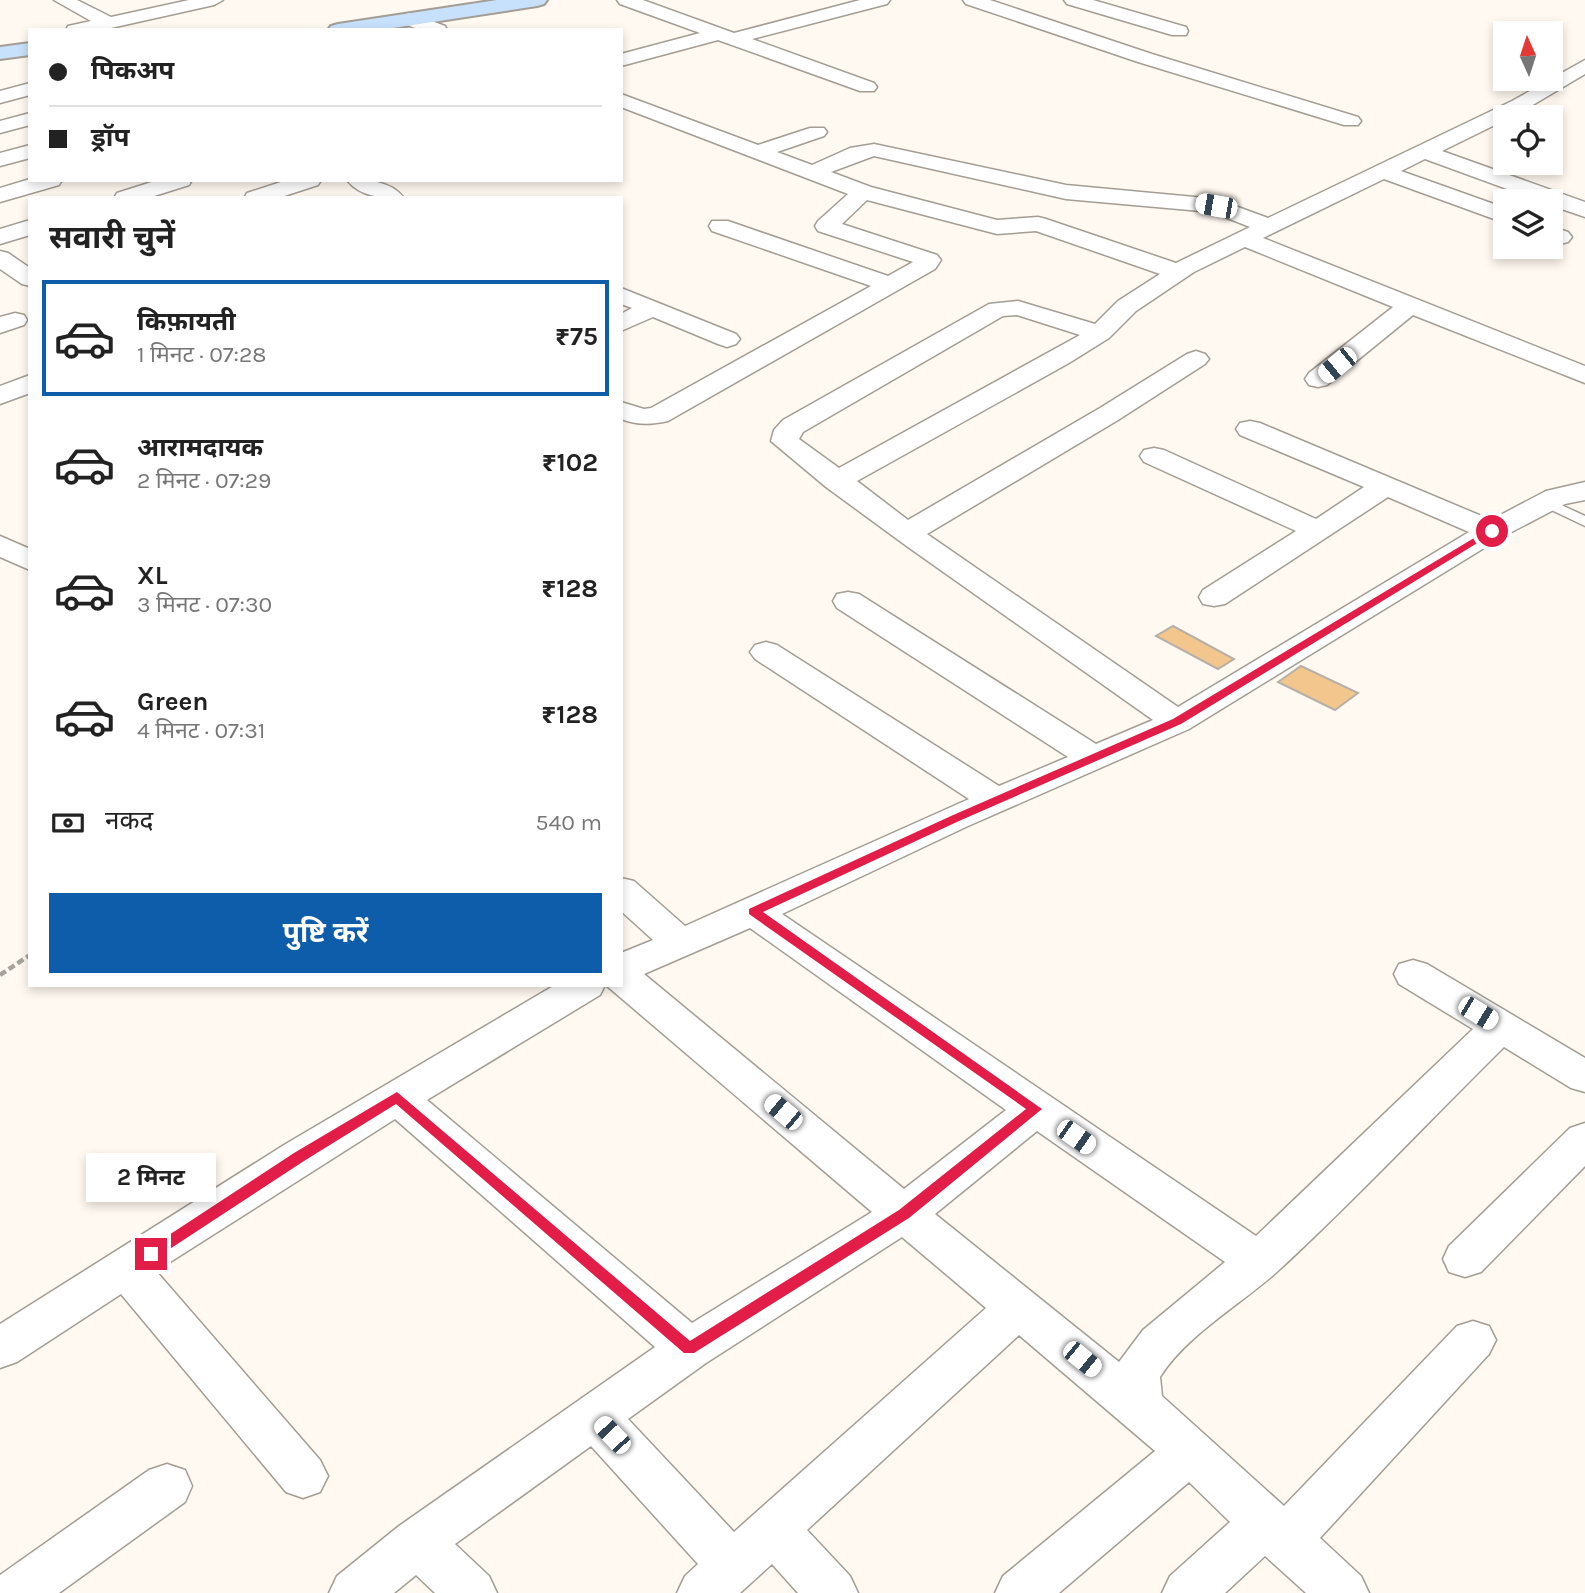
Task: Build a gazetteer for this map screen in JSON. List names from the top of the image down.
{
  "north": "top",
  "page": {
    "banner": ["पिकअप", "ड्रॉप"],
    "heading": "सवारी चुनें",
    "list": [
      {
        "name": "किफ़ायती",
        "note": "1 मिनट · 07:28",
        "value": "₹75"
      },
      {
        "name": "आरामदायक",
        "note": "2 मिनट · 07:29",
        "value": "₹102"
      },
      {
        "name": "XL",
        "note": "3 मिनट · 07:30",
        "value": "₹128"
      },
      {
        "name": "Green",
        "note": "4 मिनट · 07:31",
        "value": "₹128"
      }
    ],
    "pay": ["नकद", "540 m"],
    "buttons": "पुष्टि करें",
    "bubble": "2 मिनट"
  }
}
